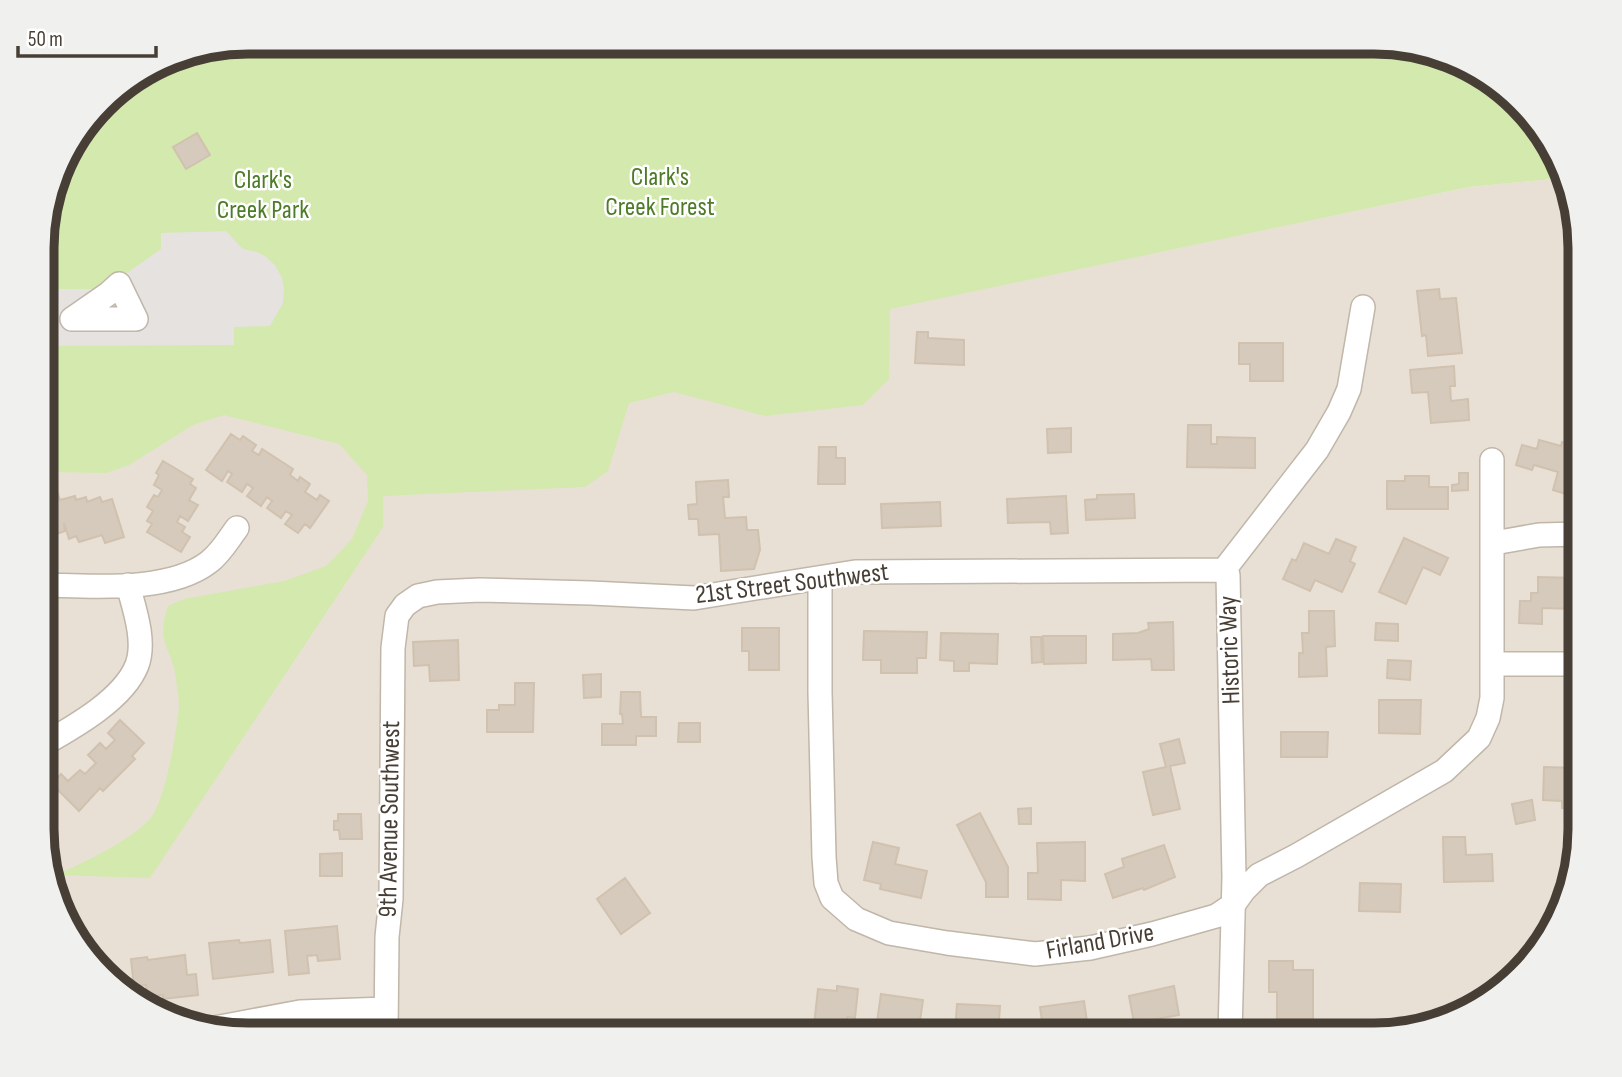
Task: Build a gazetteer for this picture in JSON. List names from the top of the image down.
{
  "streets": {
    "street": [
      "21st Street Southwest",
      "Historic Way",
      "9th Avenue Southwest",
      "Firland Drive"
    ]
  },
  "crossings": [
    ["21st Street Southwest", "Historic Way"],
    ["21st Street Southwest", "9th Avenue Southwest"],
    ["21st Street Southwest", "Firland Drive"],
    ["Historic Way", "Firland Drive"]
  ],
  "parks": ["Clark's Creek Forest", "Clark's Creek Park"],
  "scale_bar": "50 m"
}
